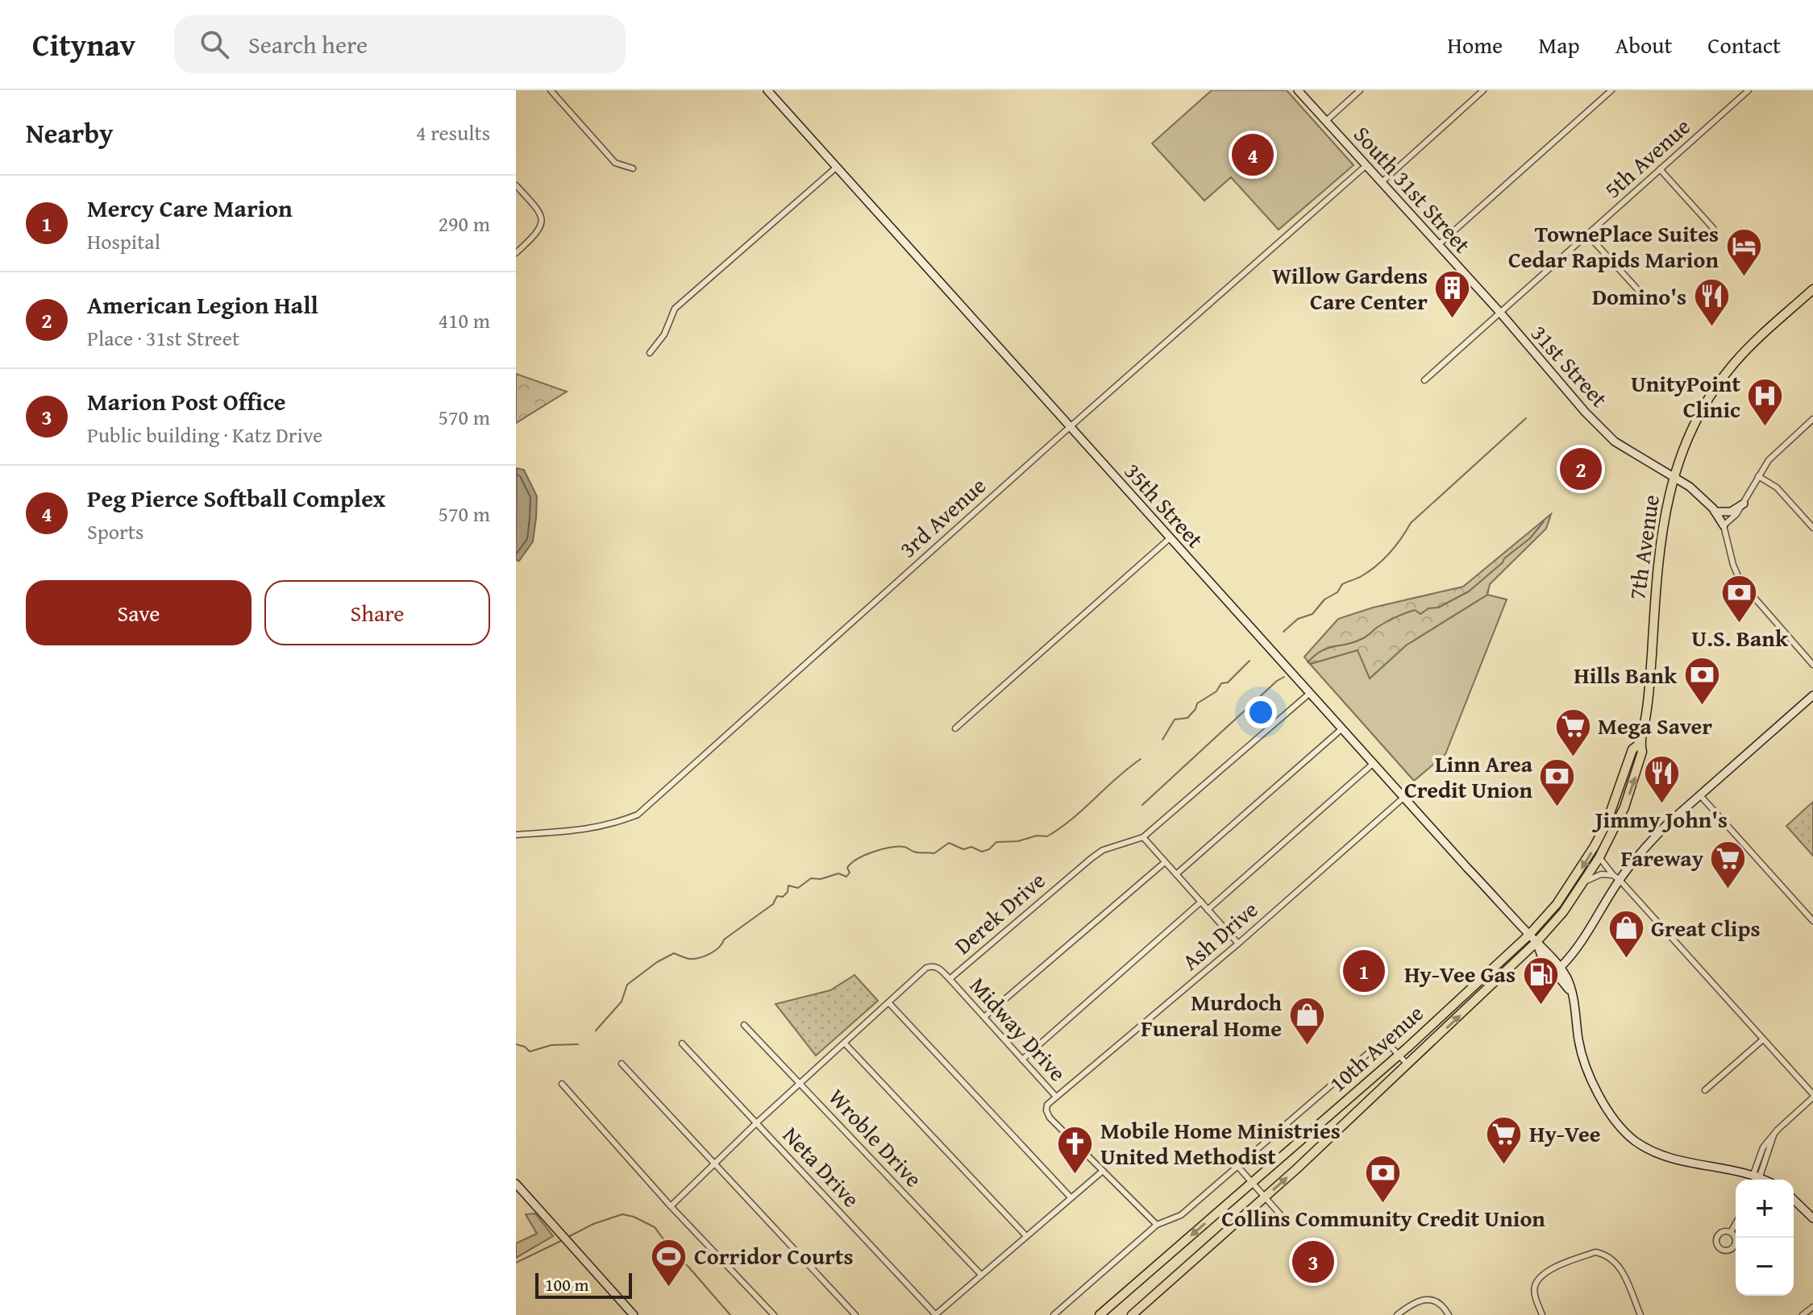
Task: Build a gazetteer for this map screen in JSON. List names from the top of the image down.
{
  "streets": {
    "main road": ["7th Avenue", "10th Avenue"],
    "street": [
      "5th Avenue",
      "South 31st Street",
      "31st Street",
      "35th Street",
      "3rd Avenue",
      "Derek Drive",
      "Ash Drive",
      "Midway Drive",
      "Wroble Drive",
      "Neta Drive"
    ]
  },
  "crossings": [
    ["5th Avenue", "South 31st Street"],
    ["5th Avenue", "31st Street"],
    ["South 31st Street", "31st Street"],
    ["South 31st Street", "3rd Avenue"],
    ["31st Street", "7th Avenue"],
    ["35th Street", "3rd Avenue"],
    ["35th Street", "7th Avenue"],
    ["35th Street", "Derek Drive"],
    ["35th Street", "Ash Drive"],
    ["35th Street", "10th Avenue"],
    ["7th Avenue", "10th Avenue"],
    ["Derek Drive", "Midway Drive"],
    ["Derek Drive", "Wroble Drive"],
    ["Derek Drive", "Neta Drive"],
    ["Ash Drive", "Midway Drive"]
  ],
  "places": {
    "hotel": ["TownePlace Suites Cedar Rapids Marion"],
    "building": ["Willow Gardens Care Center"],
    "restaurant": ["Domino's", "Jimmy John's"],
    "hospital": ["UnityPoint Clinic"],
    "bank": [
      "U.S. Bank",
      "Hills Bank",
      "Linn Area Credit Union",
      "Collins Community Credit Union"
    ],
    "supermarket": ["Mega Saver", "Fareway", "Hy-Vee"],
    "shop": ["Great Clips", "Murdoch Funeral Home"],
    "fuel station": ["Hy-Vee Gas"],
    "church": ["Mobile Home Ministries United Methodist"],
    "sports": ["Corridor Courts"]
  },
  "scale_bar": "100 m",
  "page": {
    "header": "Citynav",
    "search": "Search here",
    "nav": [
      "Home",
      "Map",
      "About",
      "Contact"
    ],
    "heading": ["Nearby", "4 results"],
    "pins": [
      "4",
      "2",
      "1",
      "3"
    ],
    "list": [
      {
        "mark": "1",
        "name": "Mercy Care Marion",
        "note": "Hospital",
        "value": "290 m"
      },
      {
        "mark": "2",
        "name": "American Legion Hall",
        "note": "Place · 31st Street",
        "value": "410 m"
      },
      {
        "mark": "3",
        "name": "Marion Post Office",
        "note": "Public building · Katz Drive",
        "value": "570 m"
      },
      {
        "mark": "4",
        "name": "Peg Pierce Softball Complex",
        "note": "Sports",
        "value": "570 m"
      }
    ],
    "buttons": ["Save", "Share"],
    "map_buttons": ["+", "−"],
    "scale": "100 m"
  }
}
